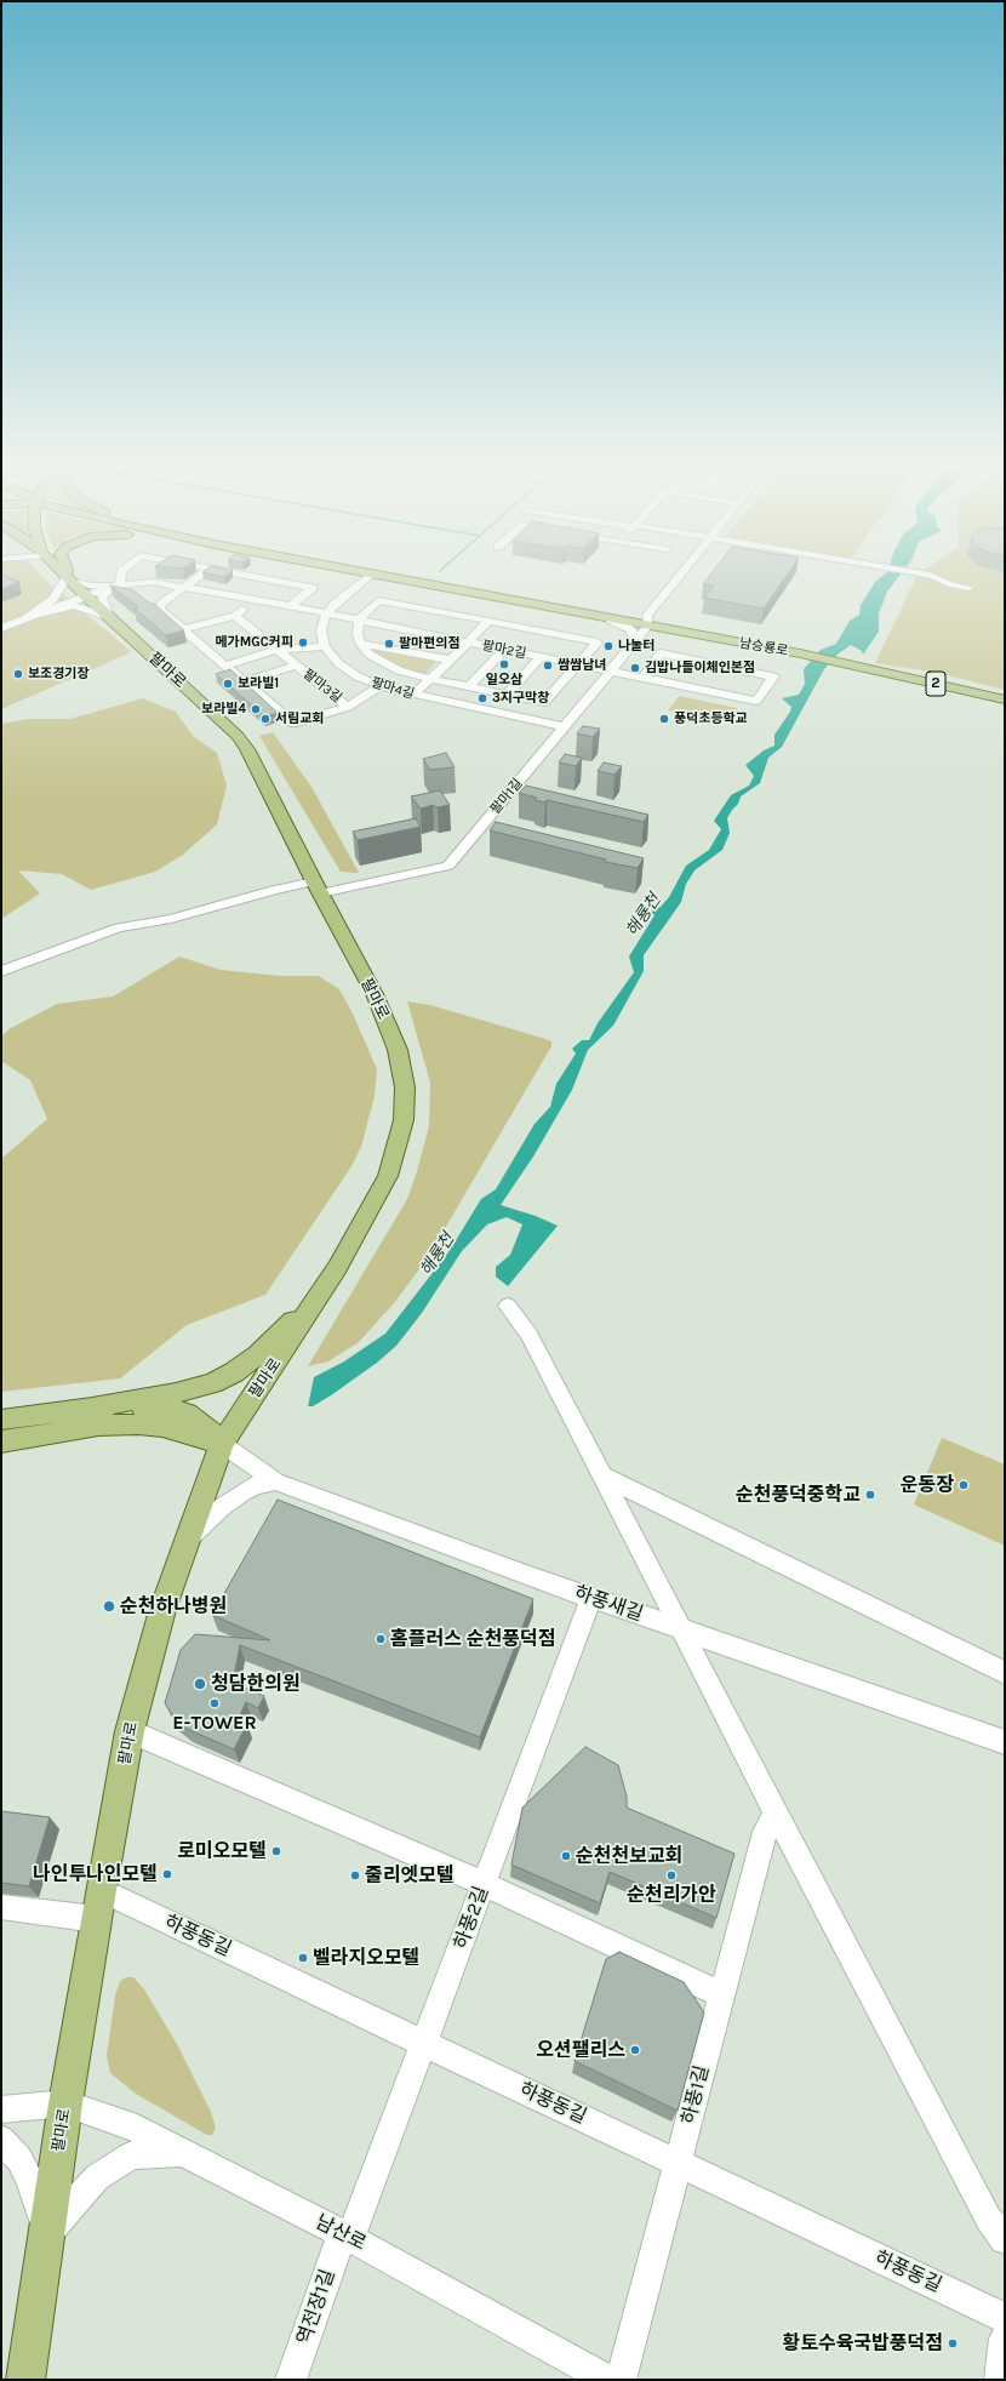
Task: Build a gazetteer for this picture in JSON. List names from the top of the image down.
{
  "streets": {
    "main road": ["남승룡로", "팔마로", "2"],
    "street": [
      "팔마2길",
      "팔마3길",
      "팔마4길",
      "팔마1길",
      "하풍새길",
      "하풍2길",
      "하풍동길",
      "하풍1길",
      "남산로",
      "역전장1길"
    ]
  },
  "crossings": [
    ["남승룡로", "팔마1길"],
    ["팔마2길", "팔마로"],
    ["팔마2길", "팔마1길"],
    ["팔마로", "팔마1길"],
    ["팔마로", "하풍새길"],
    ["팔마로", "하풍동길"],
    ["팔마로", "남산로"],
    ["팔마4길", "팔마1길"],
    ["하풍새길", "하풍2길"],
    ["하풍2길", "하풍동길"],
    ["하풍2길", "남산로"],
    ["하풍2길", "역전장1길"],
    ["하풍동길", "하풍1길"],
    ["남산로", "역전장1길"]
  ],
  "water": ["해룡천"],
  "places": [
    "메가MGC커피",
    "팔마편의점",
    "나눌터",
    "일오삼",
    "쌈쌈남녀",
    "김밥나들이체인본점",
    "보조경기장",
    "보라빌1",
    "3지구막창",
    "보라빌4",
    "서림교회",
    "풍덕초등학교",
    "운동장",
    "순천풍덕중학교",
    "순천하나병원",
    "홈플러스 순천풍덕점",
    "청담한의원",
    "E-TOWER",
    "로미오모텔",
    "순천천보교회",
    "나인투나인모텔",
    "줄리엣모텔",
    "순천리가안",
    "벨라지오모텔",
    "오션팰리스",
    "황토수육국밥풍덕점"
  ]
}
